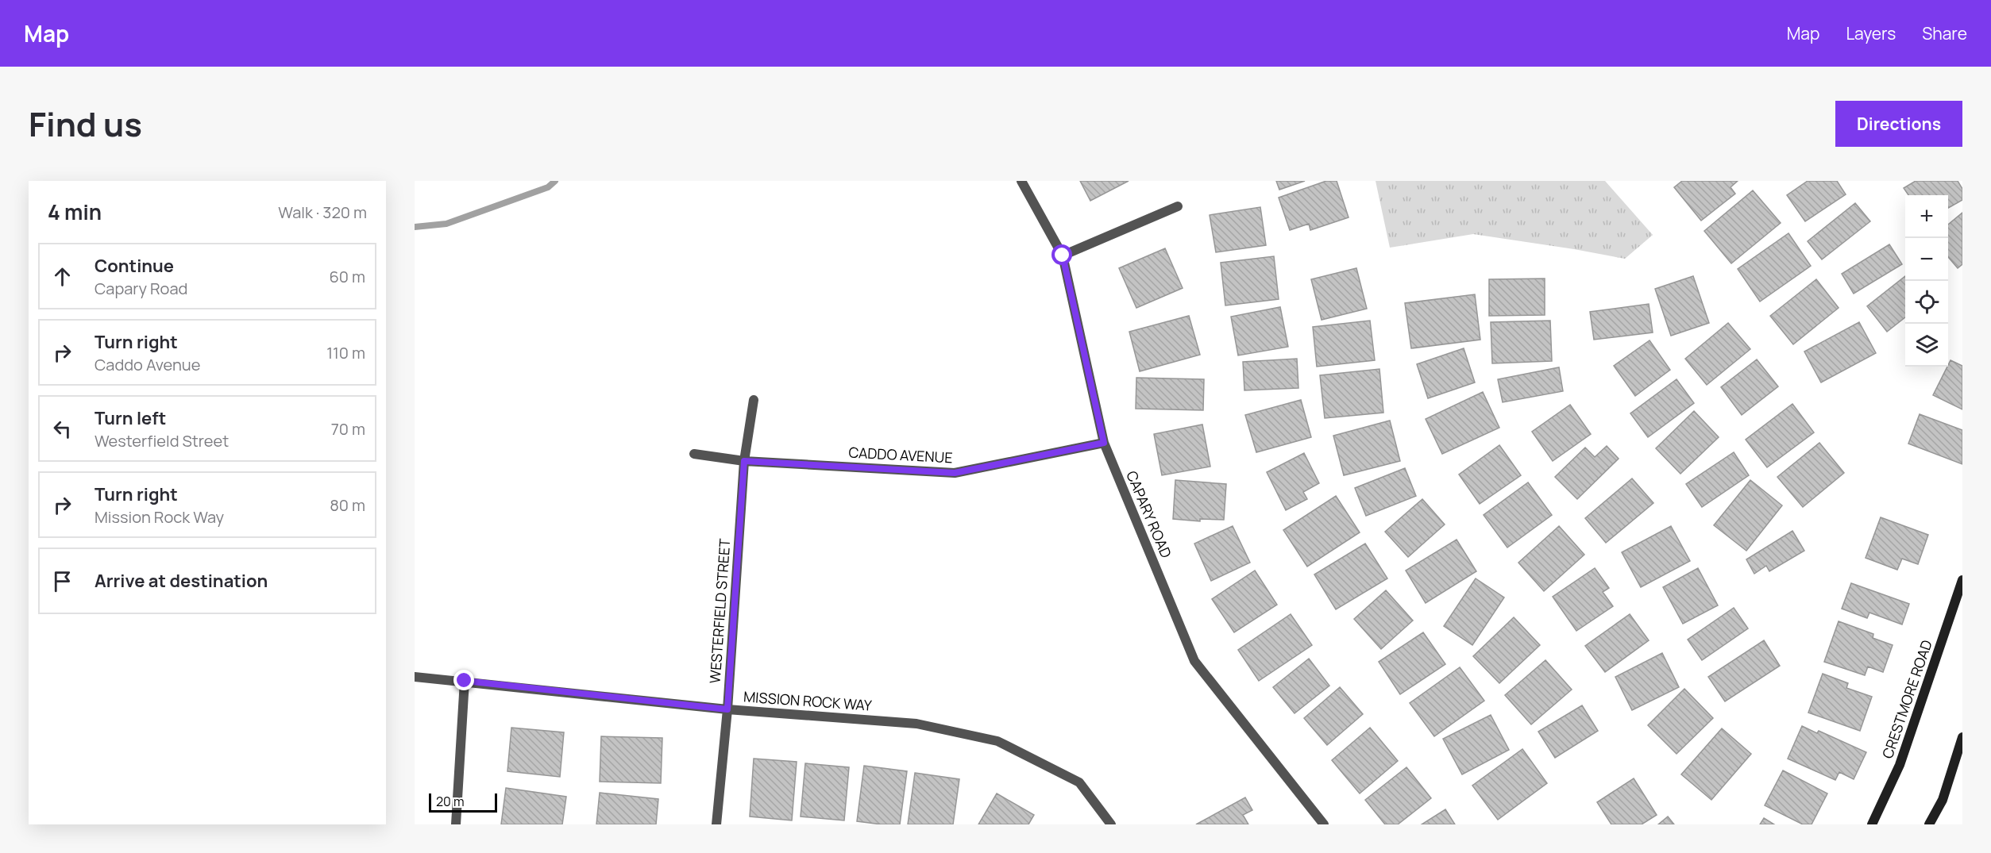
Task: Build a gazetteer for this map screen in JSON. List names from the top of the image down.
{
  "streets": {
    "street": [
      "CADDO AVENUE",
      "CAPARY ROAD",
      "WESTERFIELD STREET",
      "CRESTMORE ROAD",
      "MISSION ROCK WAY"
    ]
  },
  "crossings": [
    ["CADDO AVENUE", "CAPARY ROAD"],
    ["CADDO AVENUE", "WESTERFIELD STREET"],
    ["WESTERFIELD STREET", "MISSION ROCK WAY"]
  ],
  "scale_bar": "20 m",
  "page": {
    "header": "Map",
    "nav": ["Map", "Layers", "Share"],
    "title": "Find us",
    "buttons": "Directions",
    "heading": ["4 min", "Walk · 320 m"],
    "map_buttons": ["+", "−"],
    "list": [
      ["Continue", "Capary Road", "60 m"],
      ["Turn right", "Caddo Avenue", "110 m"],
      ["Turn left", "Westerfield Street", "70 m"],
      ["Turn right", "Mission Rock Way", "80 m"],
      "Arrive at destination"
    ],
    "scale": "20 m"
  }
}
